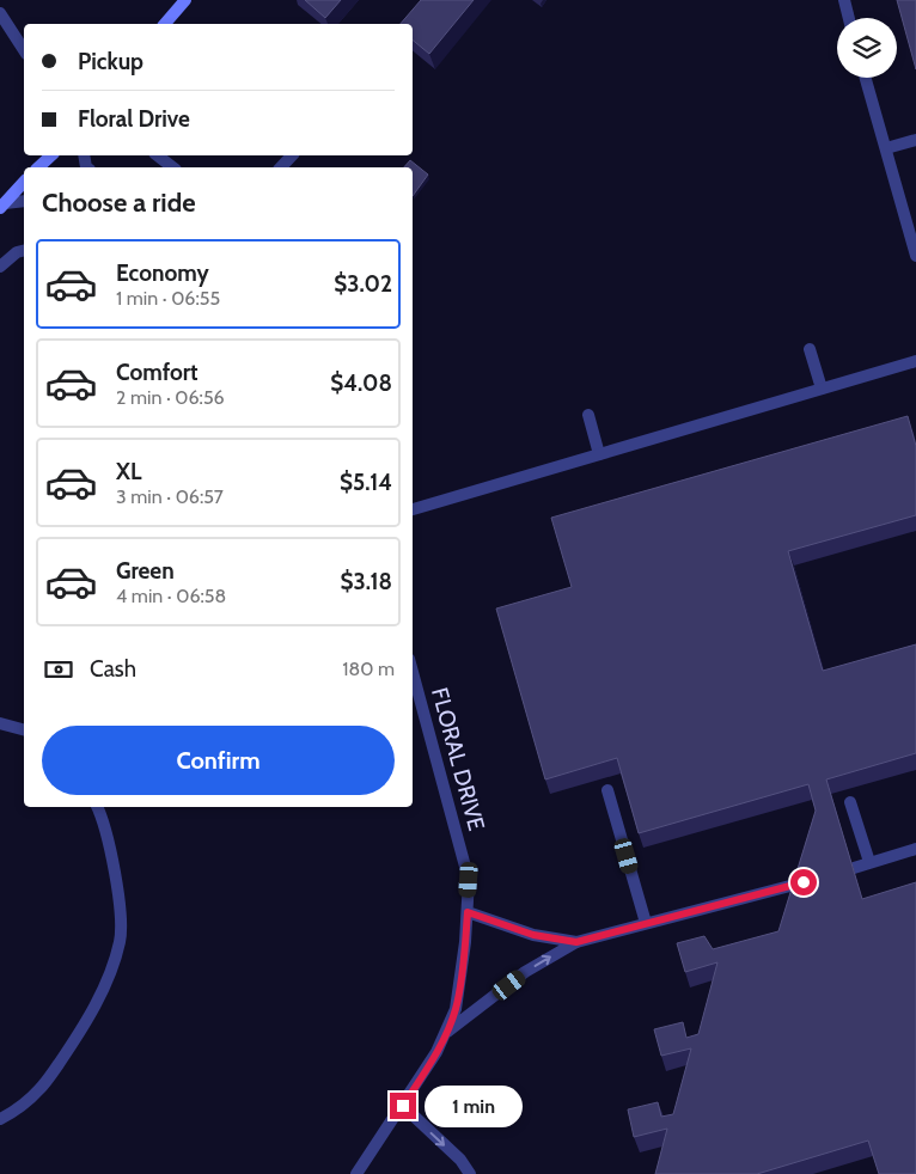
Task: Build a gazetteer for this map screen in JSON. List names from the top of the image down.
{
  "streets": {
    "street": ["FLORAL DRIVE"]
  },
  "page": {
    "banner": ["Pickup", "Floral Drive"],
    "heading": "Choose a ride",
    "list": [
      {
        "name": "Economy",
        "note": "1 min · 06:55",
        "value": "$3.02"
      },
      {
        "name": "Comfort",
        "note": "2 min · 06:56",
        "value": "$4.08"
      },
      {
        "name": "XL",
        "note": "3 min · 06:57",
        "value": "$5.14"
      },
      {
        "name": "Green",
        "note": "4 min · 06:58",
        "value": "$3.18"
      }
    ],
    "pay": ["Cash", "180 m"],
    "buttons": "Confirm",
    "bubble": "1 min"
  }
}
